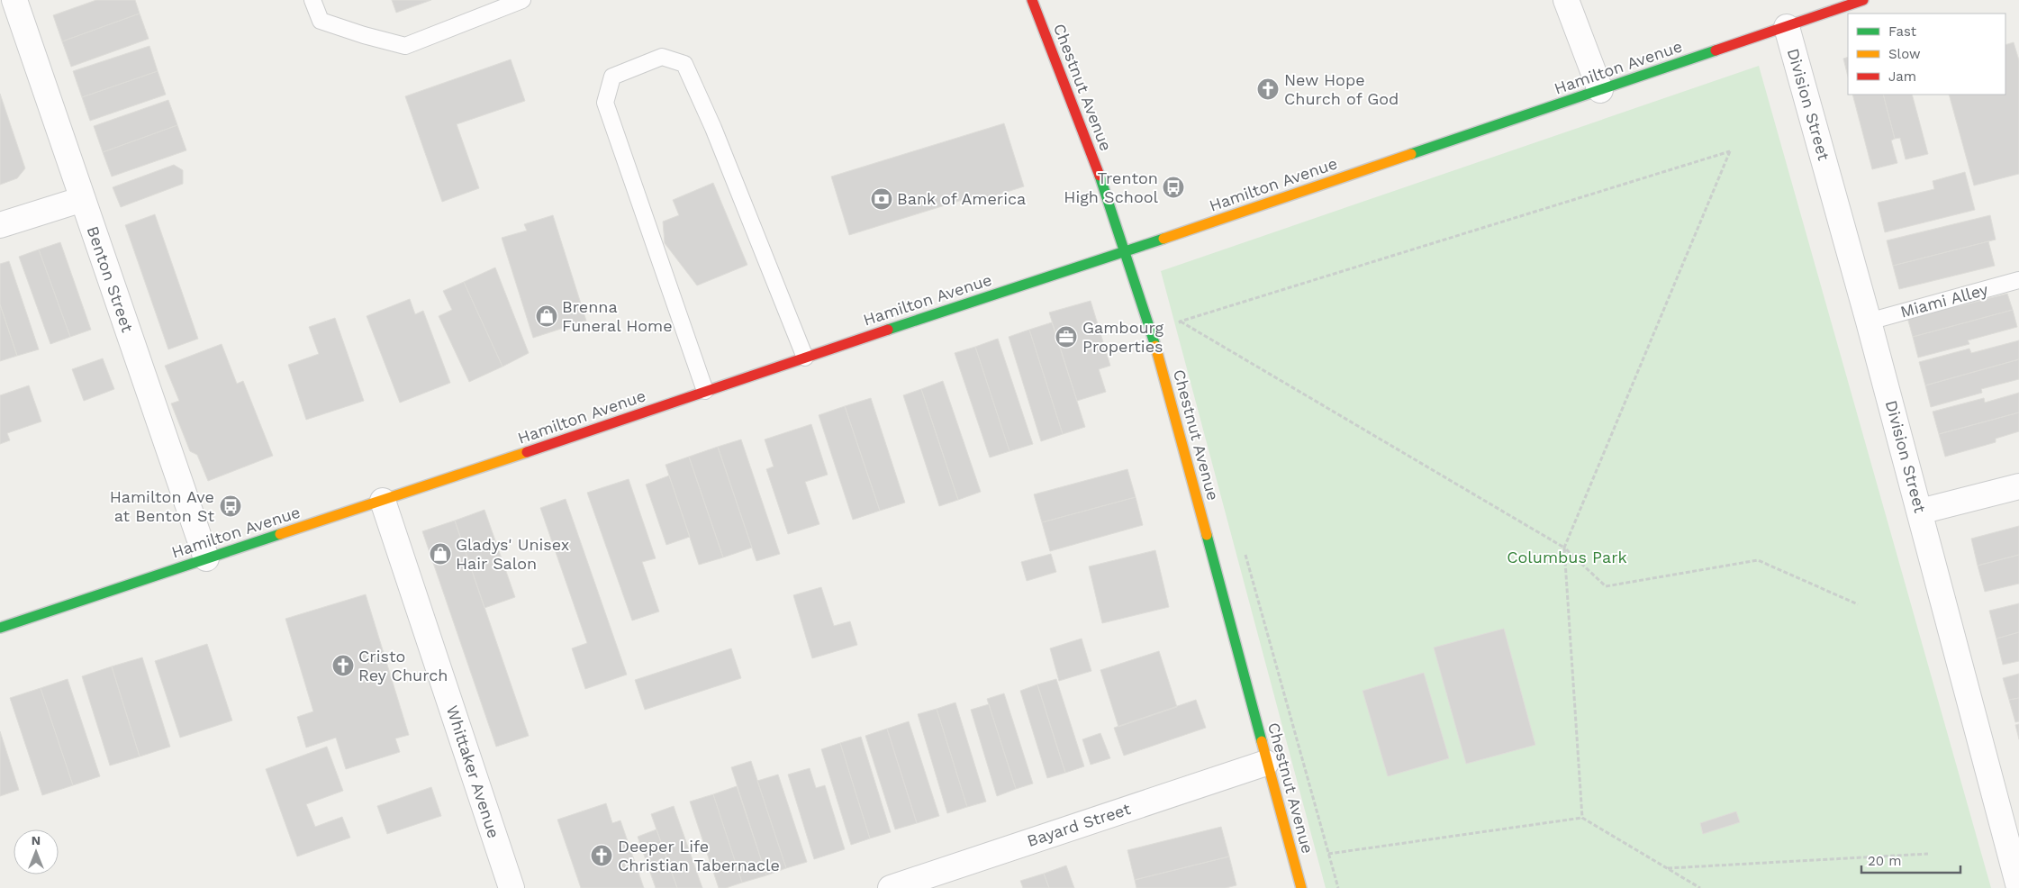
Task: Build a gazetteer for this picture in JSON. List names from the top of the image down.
{
  "streets": {
    "main road": ["Hamilton Avenue", "Chestnut Avenue"],
    "street": [
      "Division Street",
      "Benton Street",
      "Whittaker Avenue",
      "Bayard Street"
    ],
    "lane": ["Miami Alley"]
  },
  "crossings": [
    ["Hamilton Avenue", "Chestnut Avenue"],
    ["Hamilton Avenue", "Division Street"],
    ["Hamilton Avenue", "Benton Street"],
    ["Hamilton Avenue", "Whittaker Avenue"],
    ["Chestnut Avenue", "Bayard Street"],
    ["Division Street", "Miami Alley"]
  ],
  "parks": ["Columbus Park"],
  "places": {
    "church": ["New Hope Church of God", "Cristo Rey Church", "Deeper Life Christian Tabernacle"],
    "bus stop": ["Trenton High School", "Hamilton Ave at Benton St"],
    "bank": ["Bank of America"],
    "shop": ["Brenna Funeral Home", "Gladys' Unisex Hair Salon"],
    "office": ["Gambourg Properties"]
  },
  "legend": ["Fast", "Slow", "Jam"],
  "scale_bar": "20 m",
  "north": "top"
}
